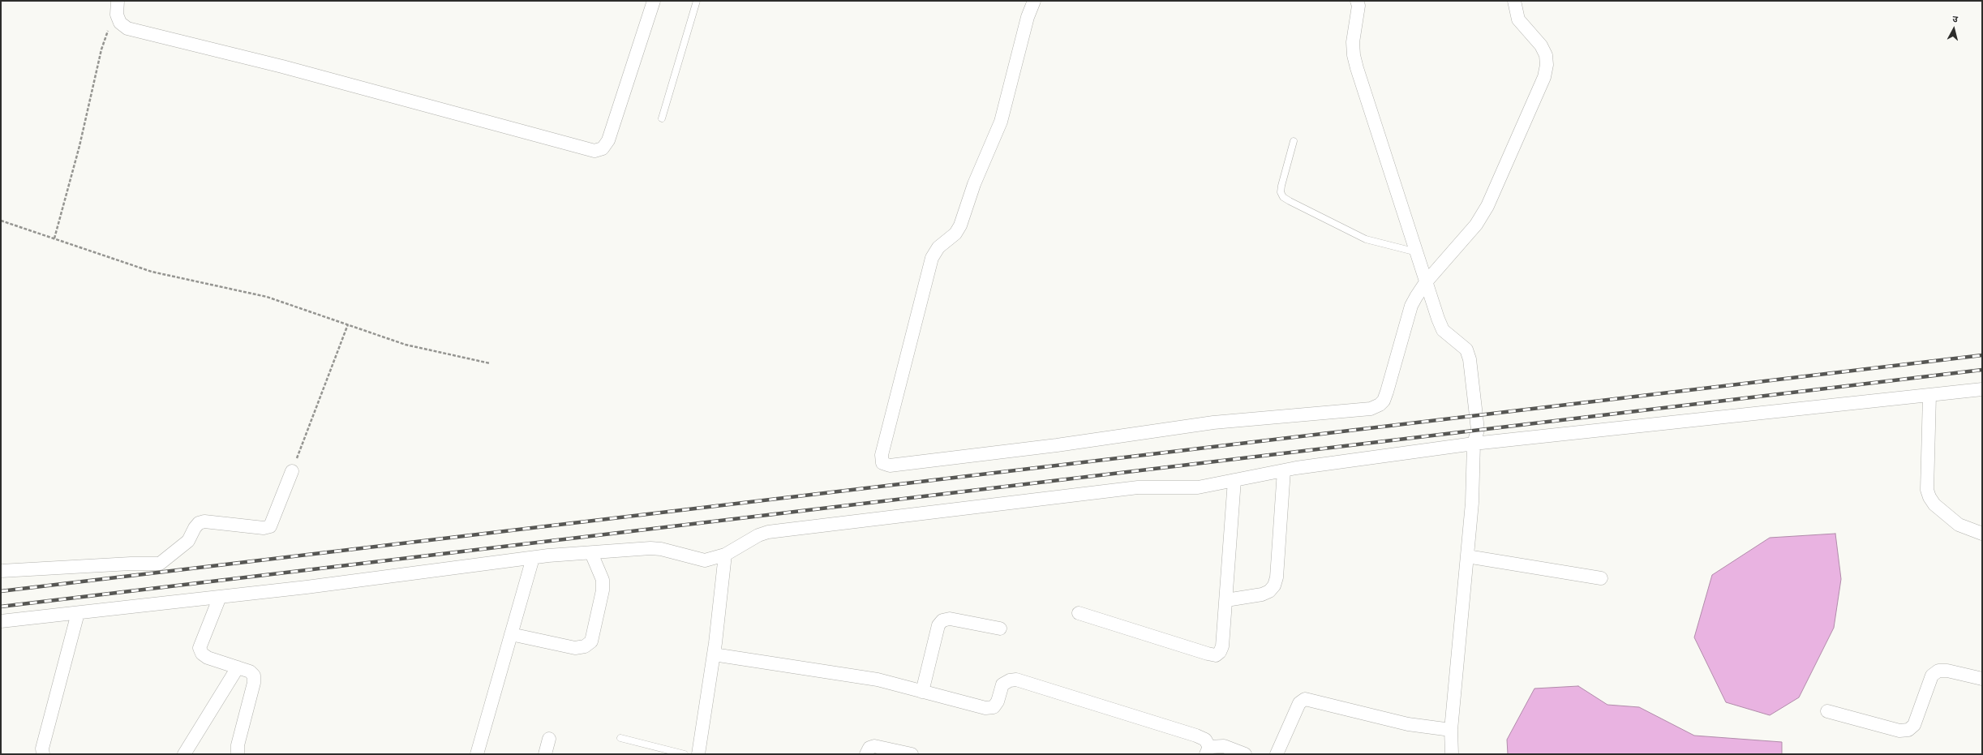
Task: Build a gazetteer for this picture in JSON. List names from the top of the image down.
{
  "north": "top"
}
